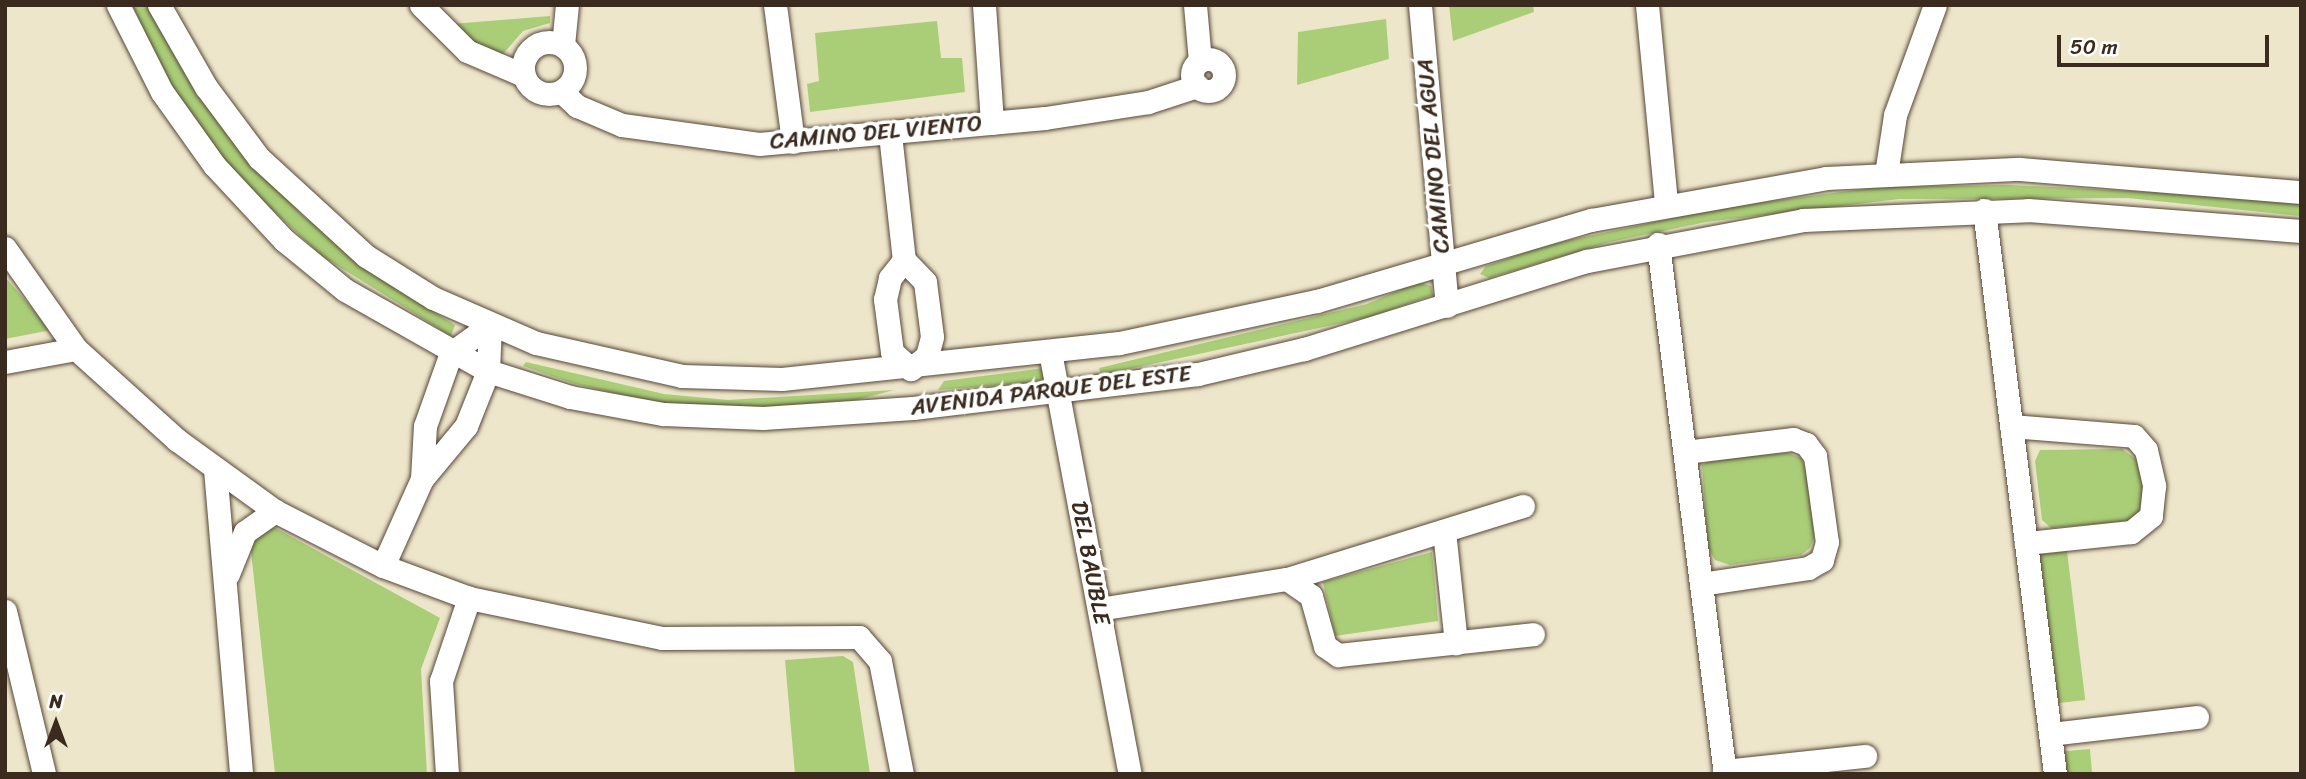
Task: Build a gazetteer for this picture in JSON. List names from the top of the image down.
{
  "streets": {
    "street": [
      "CAMINO DEL VIENTO",
      "CAMINO DEL AGUA",
      "AVENIDA PARQUE DEL ESTE",
      "DEL BAUBLE"
    ]
  },
  "crossings": [
    ["CAMINO DEL AGUA", "AVENIDA PARQUE DEL ESTE"],
    ["AVENIDA PARQUE DEL ESTE", "DEL BAUBLE"]
  ],
  "scale_bar": "50 m",
  "north": "top"
}
